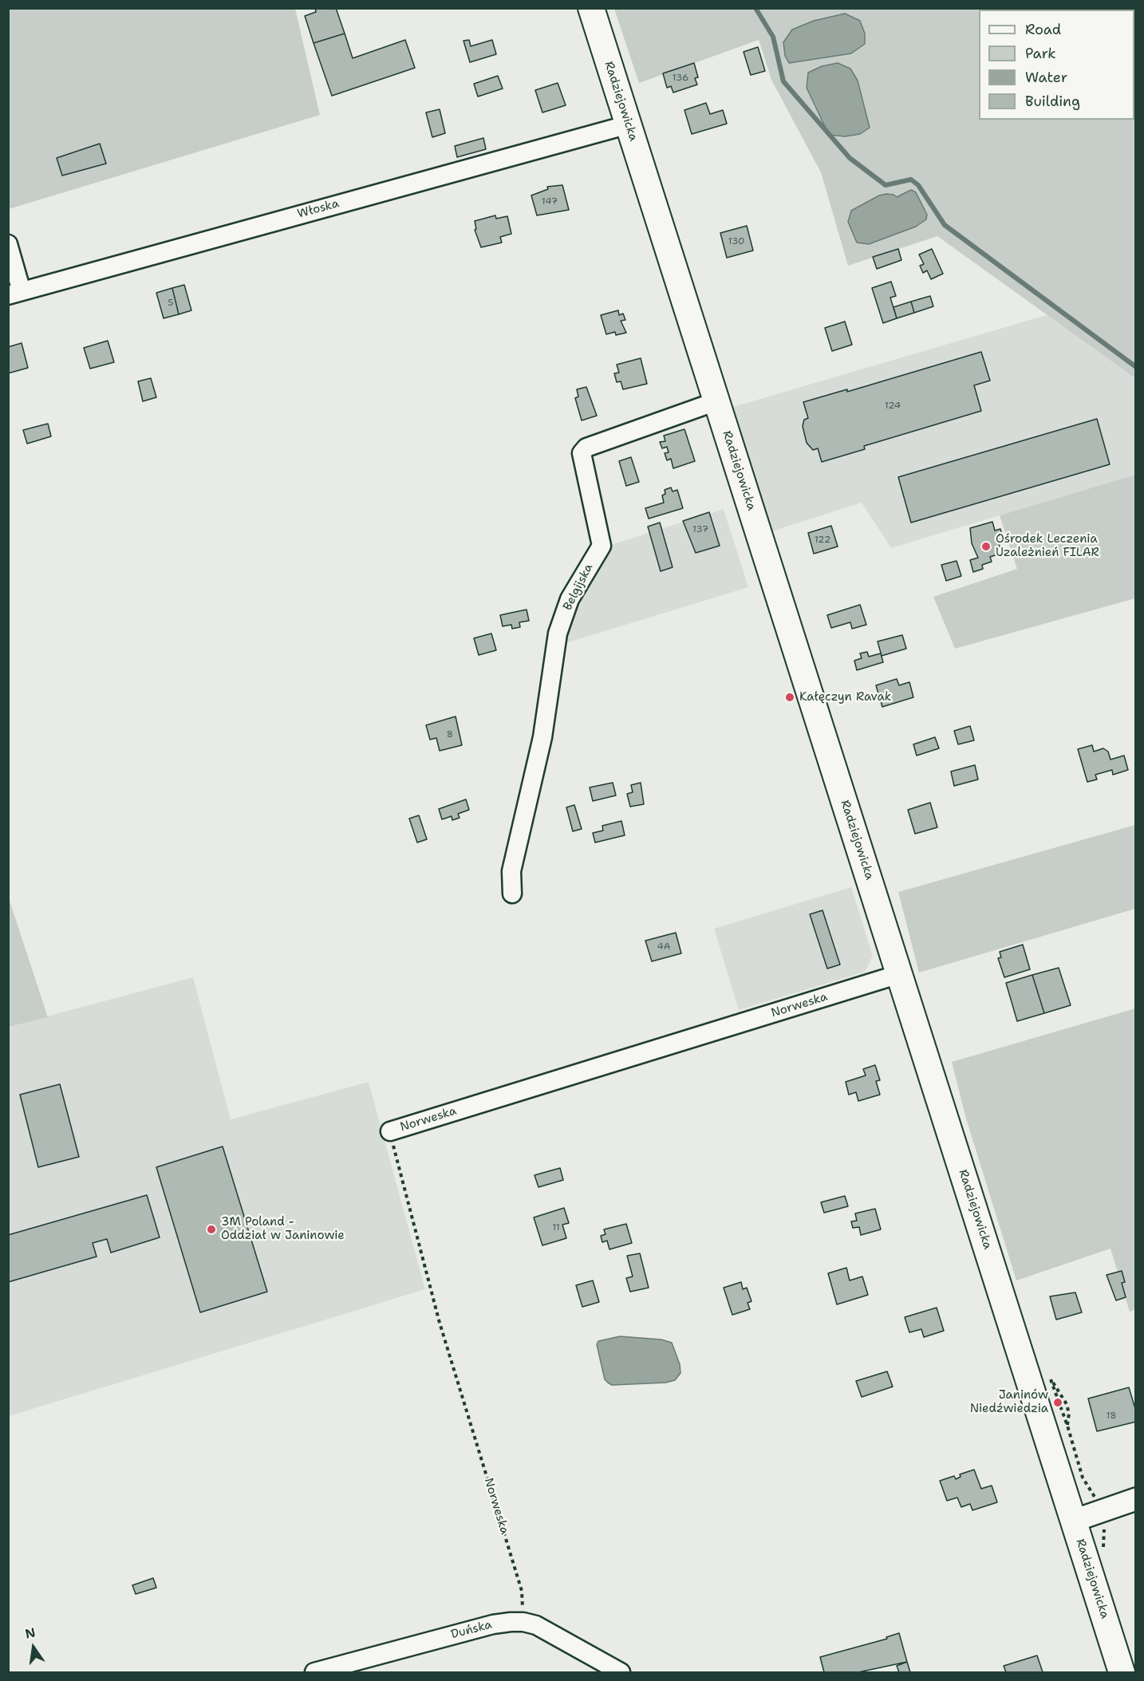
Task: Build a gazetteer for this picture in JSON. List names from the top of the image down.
{
  "streets": {
    "main road": ["Radziejowicka"],
    "street": [
      "Włoska",
      "Belgijska",
      "Norweska",
      "Duńska"
    ]
  },
  "crossings": [
    ["Radziejowicka", "Włoska"],
    ["Radziejowicka", "Belgijska"],
    ["Radziejowicka", "Norweska"],
    ["Norweska", "Duńska"]
  ],
  "places": [
    "Ośrodek Leczenia Uzależnień FILAR",
    "Kałęczyn Ravak",
    "3M Poland - Oddział w Janinowie",
    "Janinów Niedźwiedzia"
  ],
  "house_numbers": [
    "136",
    "147",
    "130",
    "5",
    "124",
    "137",
    "122",
    "8",
    "4A",
    "11",
    "18"
  ],
  "legend": [
    "Road",
    "Park",
    "Water",
    "Building"
  ],
  "north": "top"
}
